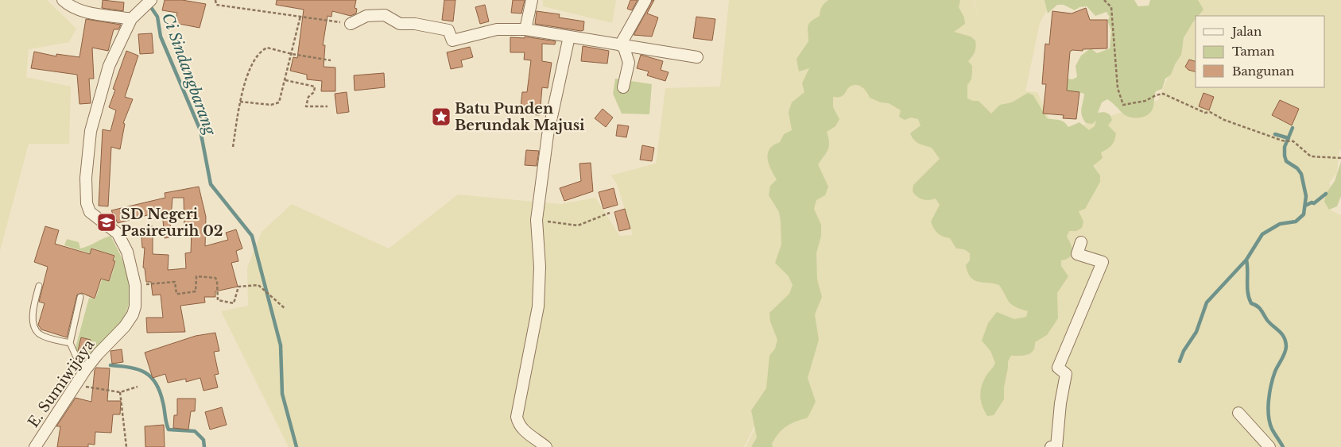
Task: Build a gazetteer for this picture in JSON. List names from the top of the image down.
{
  "streets": {
    "street": ["E. Sumiwijaya"]
  },
  "water": ["Ci Sindangbarang"],
  "places": {
    "place": ["Batu Punden Berundak Majusi"],
    "school or university": ["SD Negeri Pasireurih 02"]
  },
  "legend": ["Jalan", "Taman", "Bangunan"]
}
